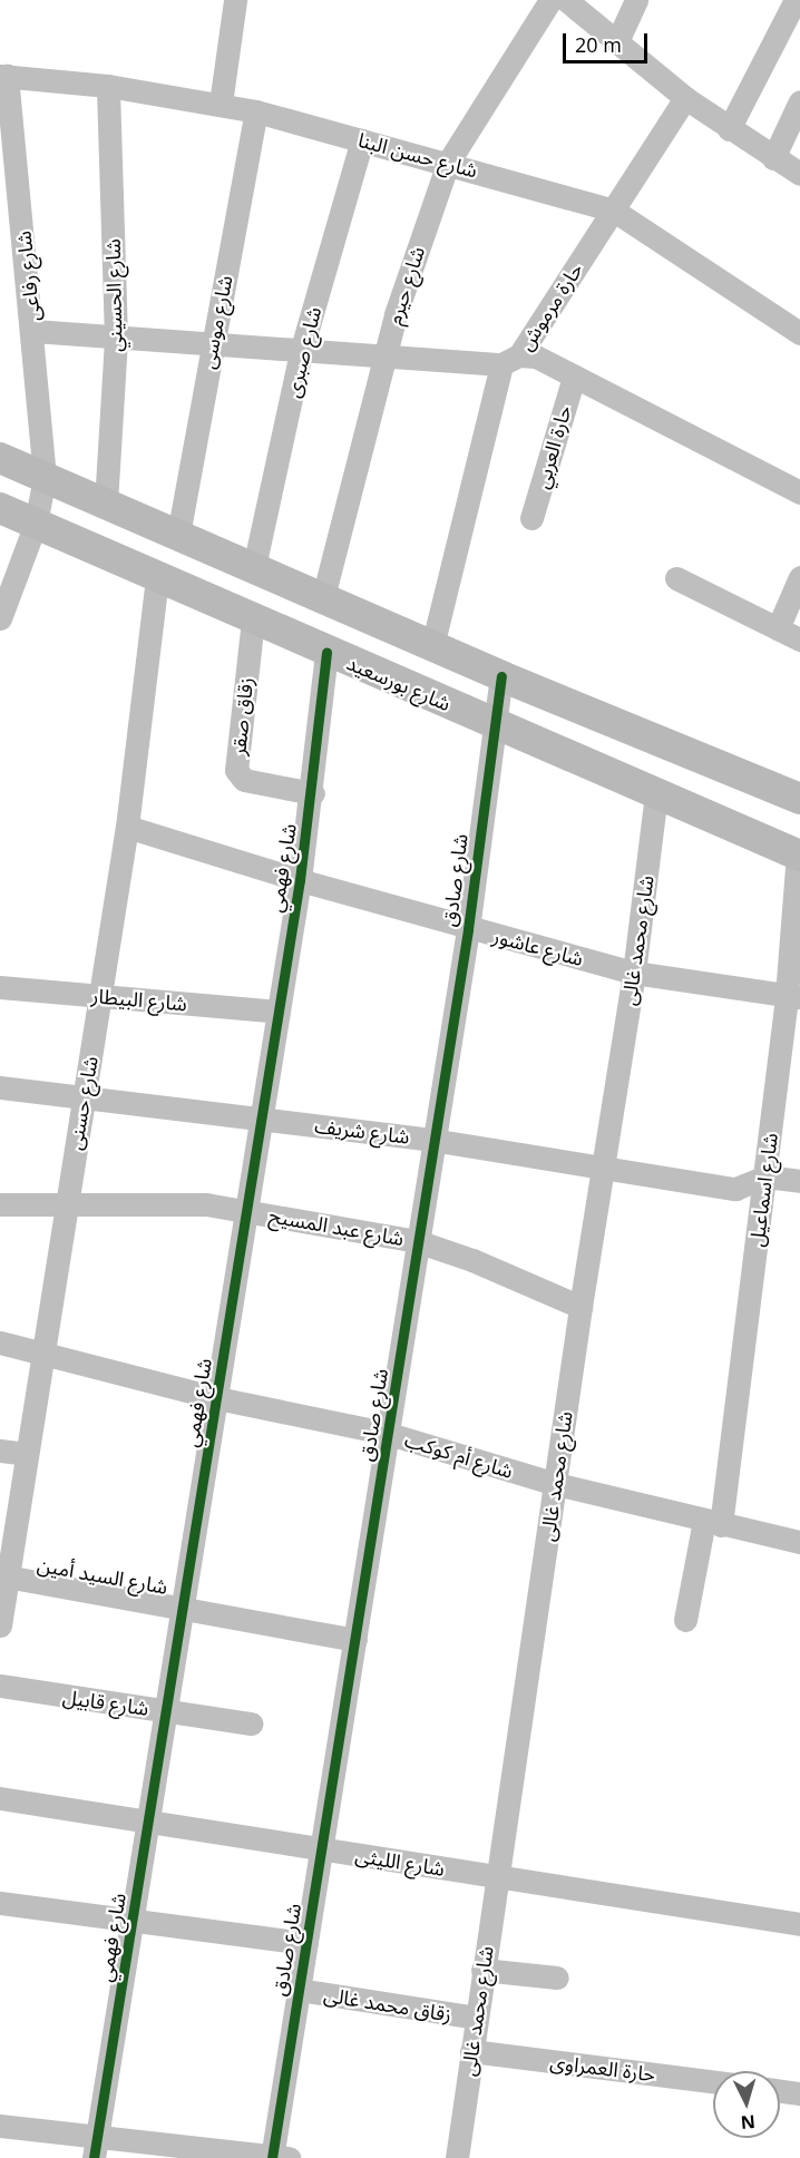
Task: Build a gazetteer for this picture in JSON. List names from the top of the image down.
{
  "streets": {
    "street": [
      "شارع حسن البنا",
      "شارع رفاعى",
      "شارع حيرم",
      "شارع الحسيني",
      "حارة مرموش",
      "شارع موسى",
      "شارع صبرى",
      "حارة العربي",
      "شارع بورسعيد",
      "زقاق صقر",
      "شارع فهمي",
      "شارع صادق",
      "شارع محمد غالى",
      "شارع عاشور",
      "شارع البيطار",
      "شارع حسنى",
      "شارع شريف",
      "شارع اسماعيل",
      "شارع عبد المسيح",
      "شارع أم كوكب",
      "شارع السيد أمين",
      "شارع قابيل",
      "شارع الليثى",
      "زقاق محمد غالى",
      "حارة العمراوى"
    ]
  },
  "crossings": [
    ["شارع حسن البنا", "شارع رفاعى"],
    ["شارع حسن البنا", "شارع حيرم"],
    ["شارع حسن البنا", "شارع الحسيني"],
    ["شارع حسن البنا", "حارة مرموش"],
    ["شارع حسن البنا", "شارع موسى"],
    ["شارع حسن البنا", "شارع صبرى"],
    ["شارع رفاعى", "شارع بورسعيد"],
    ["شارع بورسعيد", "زقاق صقر"],
    ["شارع بورسعيد", "شارع فهمي"],
    ["شارع بورسعيد", "شارع صادق"],
    ["شارع بورسعيد", "شارع محمد غالى"],
    ["شارع بورسعيد", "شارع حسنى"],
    ["شارع بورسعيد", "شارع اسماعيل"],
    ["زقاق صقر", "شارع فهمي"],
    ["شارع فهمي", "شارع عاشور"],
    ["شارع فهمي", "شارع البيطار"],
    ["شارع فهمي", "شارع شريف"],
    ["شارع فهمي", "شارع عبد المسيح"],
    ["شارع فهمي", "شارع أم كوكب"],
    ["شارع فهمي", "شارع السيد أمين"],
    ["شارع فهمي", "شارع قابيل"],
    ["شارع فهمي", "شارع الليثى"],
    ["شارع صادق", "شارع عاشور"],
    ["شارع صادق", "شارع شريف"],
    ["شارع صادق", "شارع عبد المسيح"],
    ["شارع صادق", "شارع أم كوكب"],
    ["شارع صادق", "شارع السيد أمين"],
    ["شارع صادق", "شارع الليثى"],
    ["شارع صادق", "زقاق محمد غالى"],
    ["شارع محمد غالى", "شارع عاشور"],
    ["شارع محمد غالى", "شارع شريف"],
    ["شارع محمد غالى", "شارع عبد المسيح"],
    ["شارع محمد غالى", "شارع أم كوكب"],
    ["شارع محمد غالى", "شارع الليثى"],
    ["شارع محمد غالى", "زقاق محمد غالى"],
    ["شارع محمد غالى", "حارة العمراوى"],
    ["شارع عاشور", "شارع حسنى"],
    ["شارع عاشور", "شارع اسماعيل"],
    ["شارع البيطار", "شارع حسنى"],
    ["شارع حسنى", "شارع شريف"],
    ["شارع حسنى", "شارع عبد المسيح"],
    ["شارع حسنى", "شارع أم كوكب"],
    ["شارع حسنى", "شارع السيد أمين"],
    ["شارع شريف", "شارع اسماعيل"],
    ["شارع اسماعيل", "شارع أم كوكب"]
  ],
  "scale_bar": "20 m",
  "north": "bottom"
}
